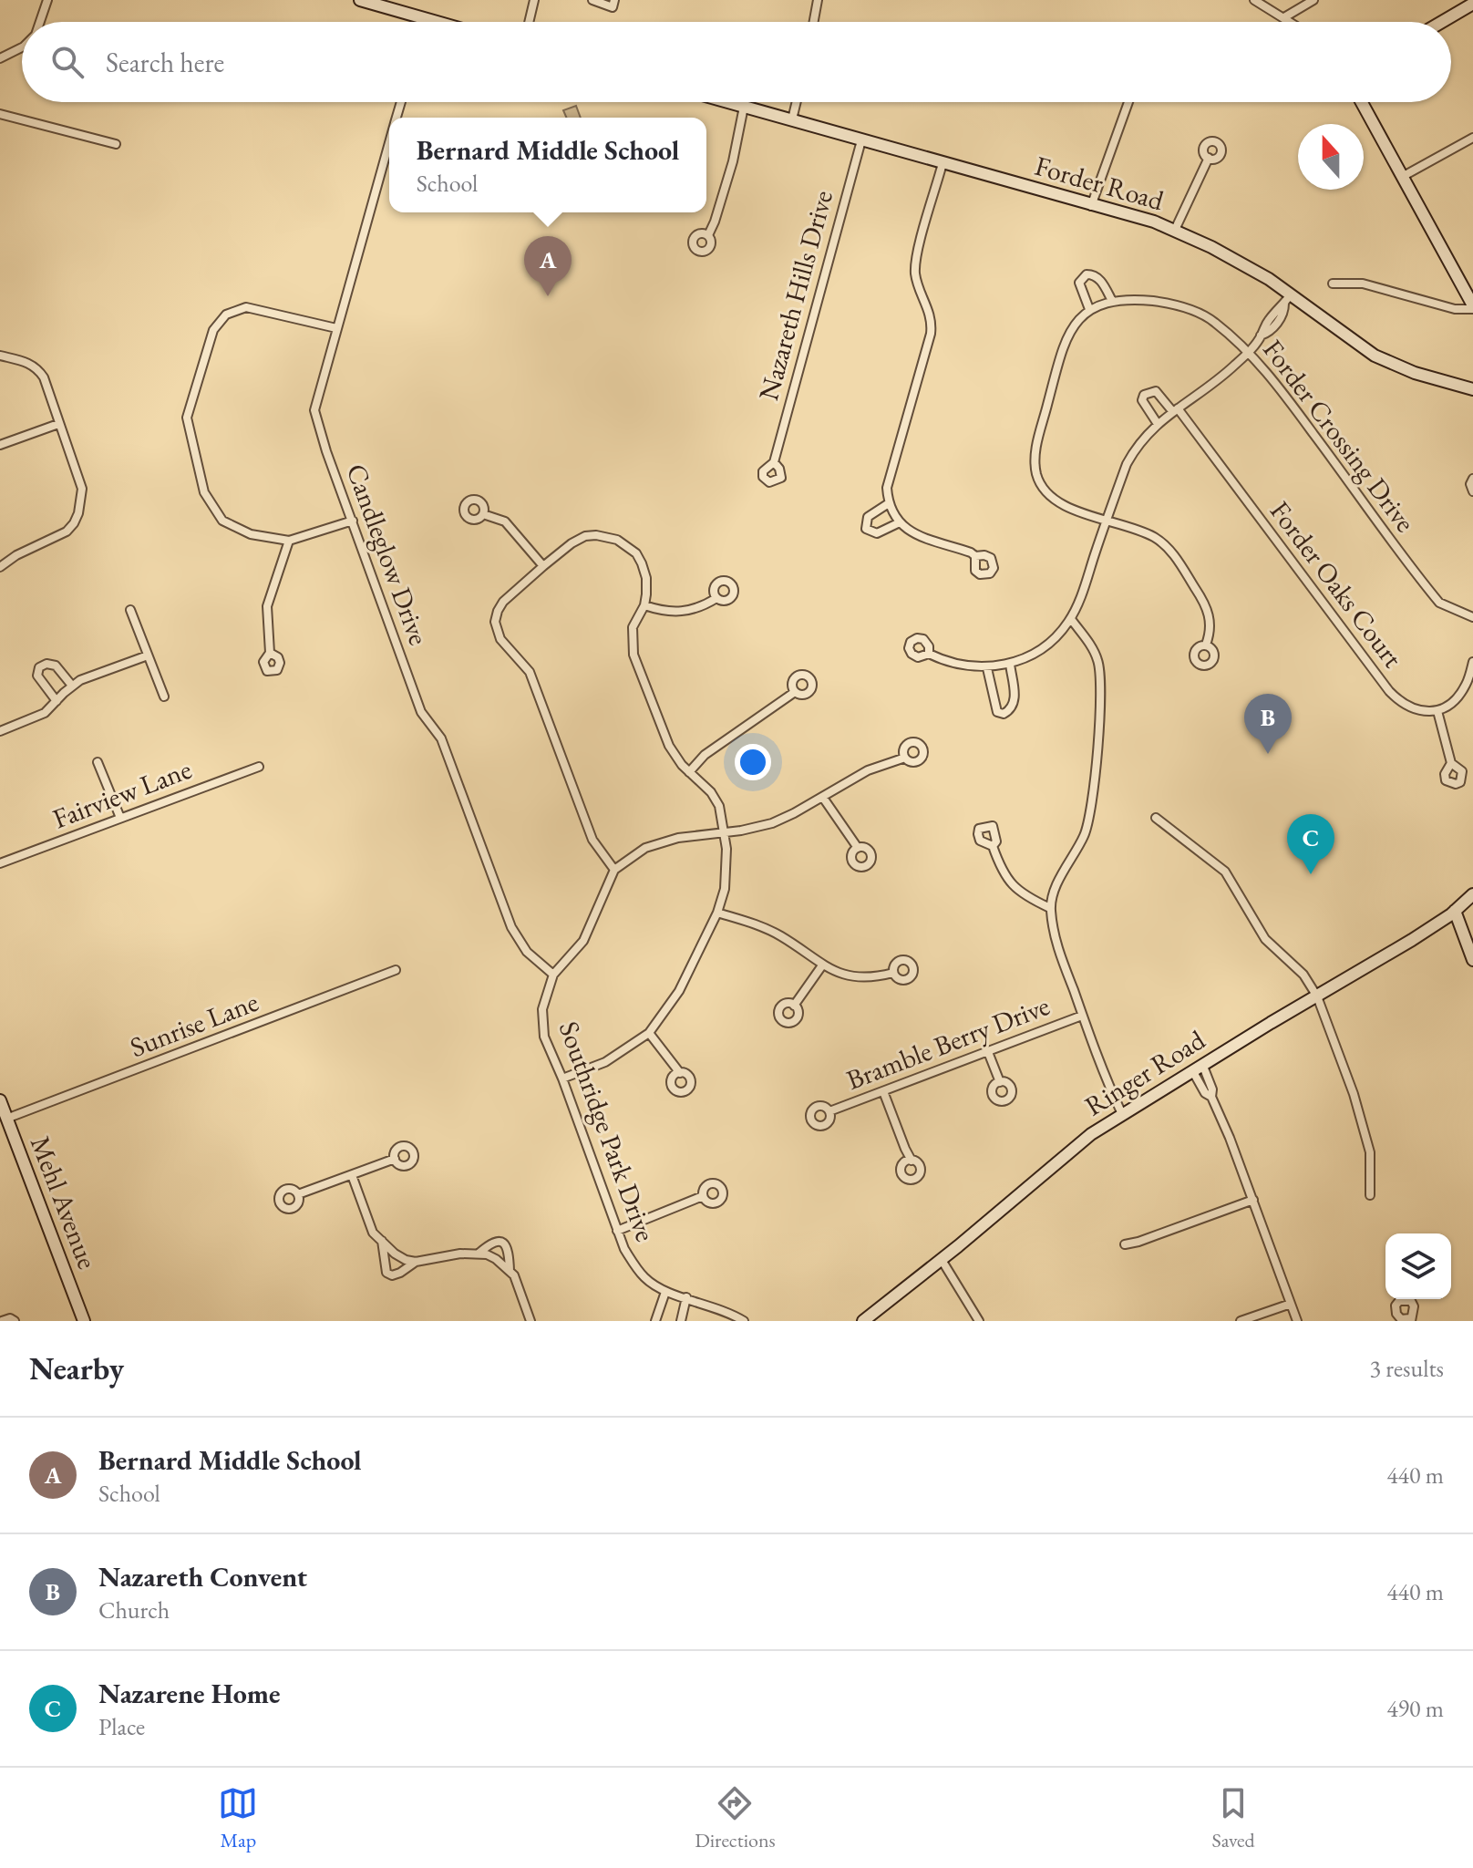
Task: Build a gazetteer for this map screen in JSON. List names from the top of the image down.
{
  "streets": {
    "street": [
      "Forder Road",
      "Nazareth Hills Drive",
      "Forder Crossing Drive",
      "Candleglow Drive",
      "Forder Oaks Court",
      "Fairview Lane",
      "Sunrise Lane",
      "Bramble Berry Drive",
      "Ringer Road",
      "Southridge Park Drive",
      "Mehl Avenue"
    ]
  },
  "crossings": [
    ["Forder Road", "Nazareth Hills Drive"],
    ["Candleglow Drive", "Southridge Park Drive"],
    ["Sunrise Lane", "Mehl Avenue"]
  ],
  "north": "top",
  "page": {
    "search": "Search here",
    "popup": ["Bernard Middle School", "School"],
    "pins": ["A", "B", "C"],
    "heading": ["Nearby", "3 results"],
    "list": [
      {
        "mark": "A",
        "name": "Bernard Middle School",
        "note": "School",
        "value": "440 m"
      },
      {
        "mark": "B",
        "name": "Nazareth Convent",
        "note": "Church",
        "value": "440 m"
      },
      {
        "mark": "C",
        "name": "Nazarene Home",
        "note": "Place",
        "value": "490 m"
      }
    ],
    "nav": ["Map", "Directions", "Saved"]
  }
}
